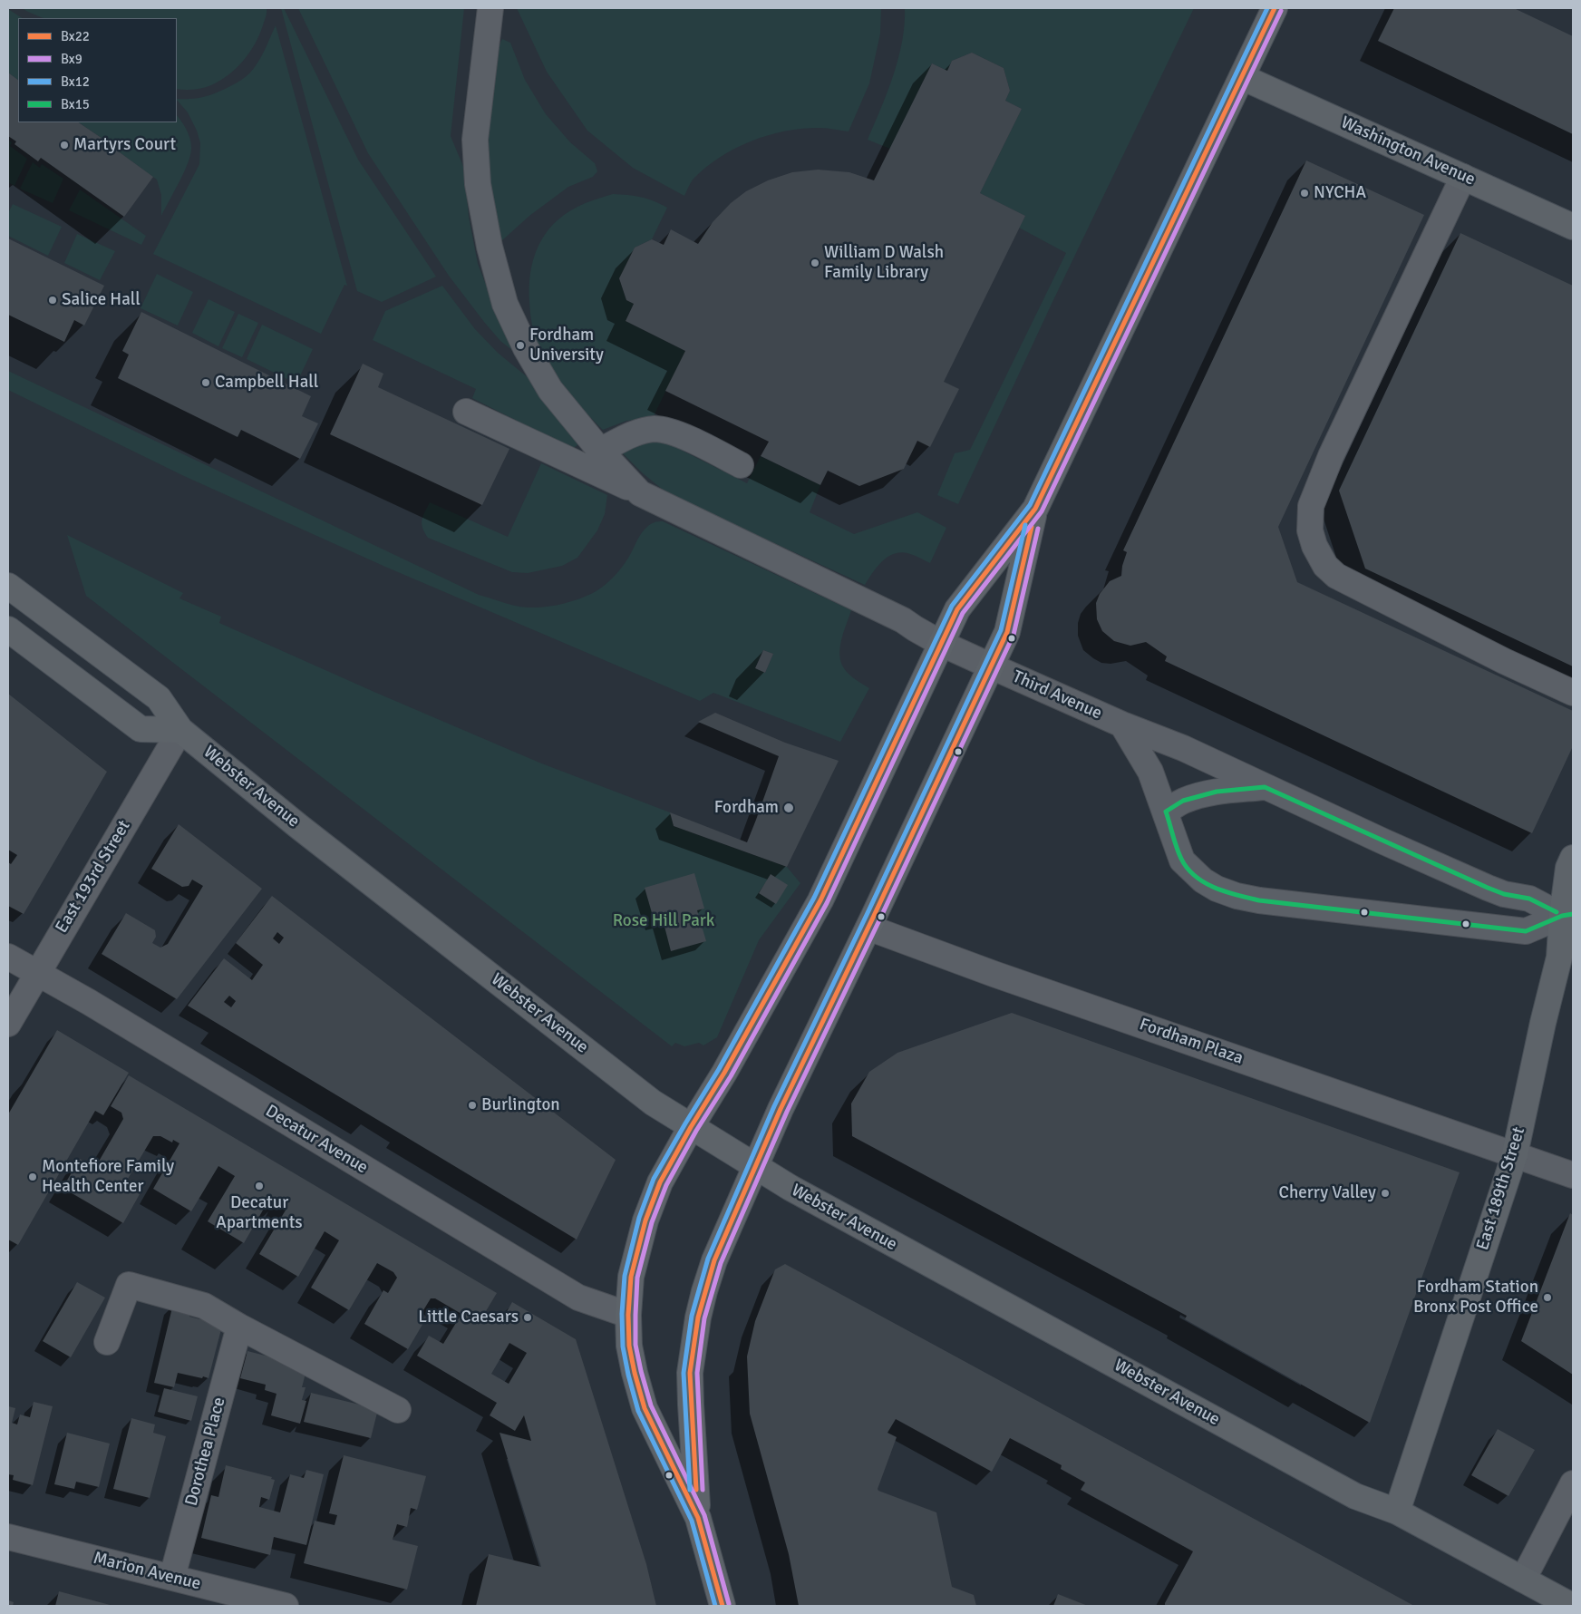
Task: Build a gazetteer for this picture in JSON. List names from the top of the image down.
{
  "streets": {
    "main road": ["Washington Avenue", "Webster Avenue", "East 189th Street"],
    "street": [
      "Third Avenue",
      "East 193rd Street",
      "Fordham Plaza",
      "Decatur Avenue",
      "Dorothea Place",
      "Marion Avenue"
    ]
  },
  "crossings": [
    ["Third Avenue", "East 189th Street"],
    ["Webster Avenue", "East 193rd Street"],
    ["Webster Avenue", "East 189th Street"],
    ["East 193rd Street", "Decatur Avenue"],
    ["Fordham Plaza", "East 189th Street"],
    ["Dorothea Place", "Marion Avenue"]
  ],
  "parks": ["Rose Hill Park"],
  "places": [
    "Martyrs Court",
    "NYCHA",
    "William D Walsh Family Library",
    "Salice Hall",
    "Fordham University",
    "Campbell Hall",
    "Fordham",
    "Burlington",
    "Montefiore Family Health Center",
    "Decatur Apartments",
    "Cherry Valley",
    "Fordham Station Bronx Post Office",
    "Little Caesars"
  ],
  "lines": [
    "transit line Bx22",
    "transit line Bx12",
    "transit line Bx9",
    "transit line Bx15"
  ],
  "legend": [
    "Bx22",
    "Bx9",
    "Bx12",
    "Bx15"
  ]
}
